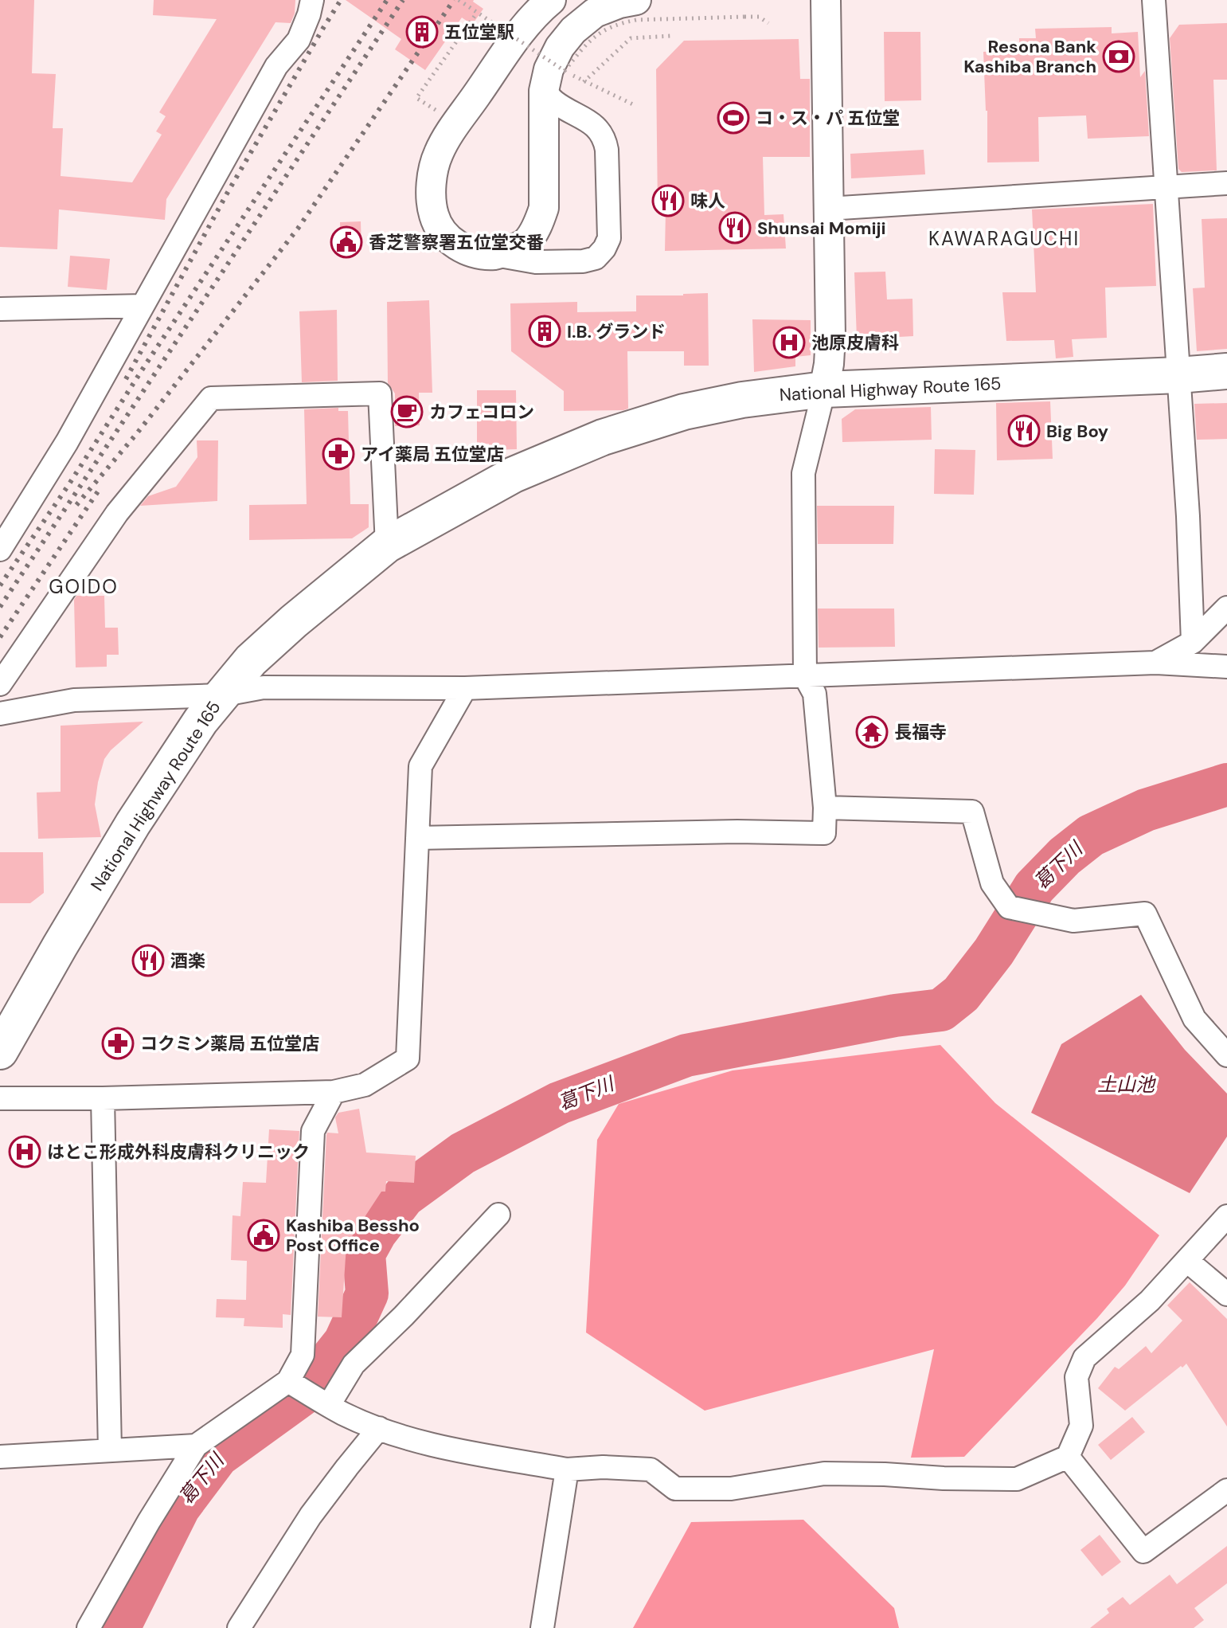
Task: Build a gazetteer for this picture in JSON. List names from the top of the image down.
{
  "streets": {
    "highway": ["National Highway Route 165"]
  },
  "districts": ["KAWARAGUCHI", "GOIDO"],
  "water": ["葛下川", "土山池"],
  "places": {
    "building": ["五位堂駅", "I.B. グランド"],
    "bank": ["Resona Bank Kashiba Branch"],
    "sports": ["コ・ス・パ 五位堂"],
    "restaurant": [
      "味人",
      "Shunsai Momiji",
      "Big Boy",
      "酒楽"
    ],
    "public building": ["香芝警察署五位堂交番", "Kashiba Bessho Post Office"],
    "hospital": ["池原皮膚科", "はとこ形成外科皮膚科クリニック"],
    "cafe": ["カフェコロン"],
    "pharmacy": ["アイ薬局 五位堂店", "コクミン薬局 五位堂店"],
    "temple": ["長福寺"]
  }
}
